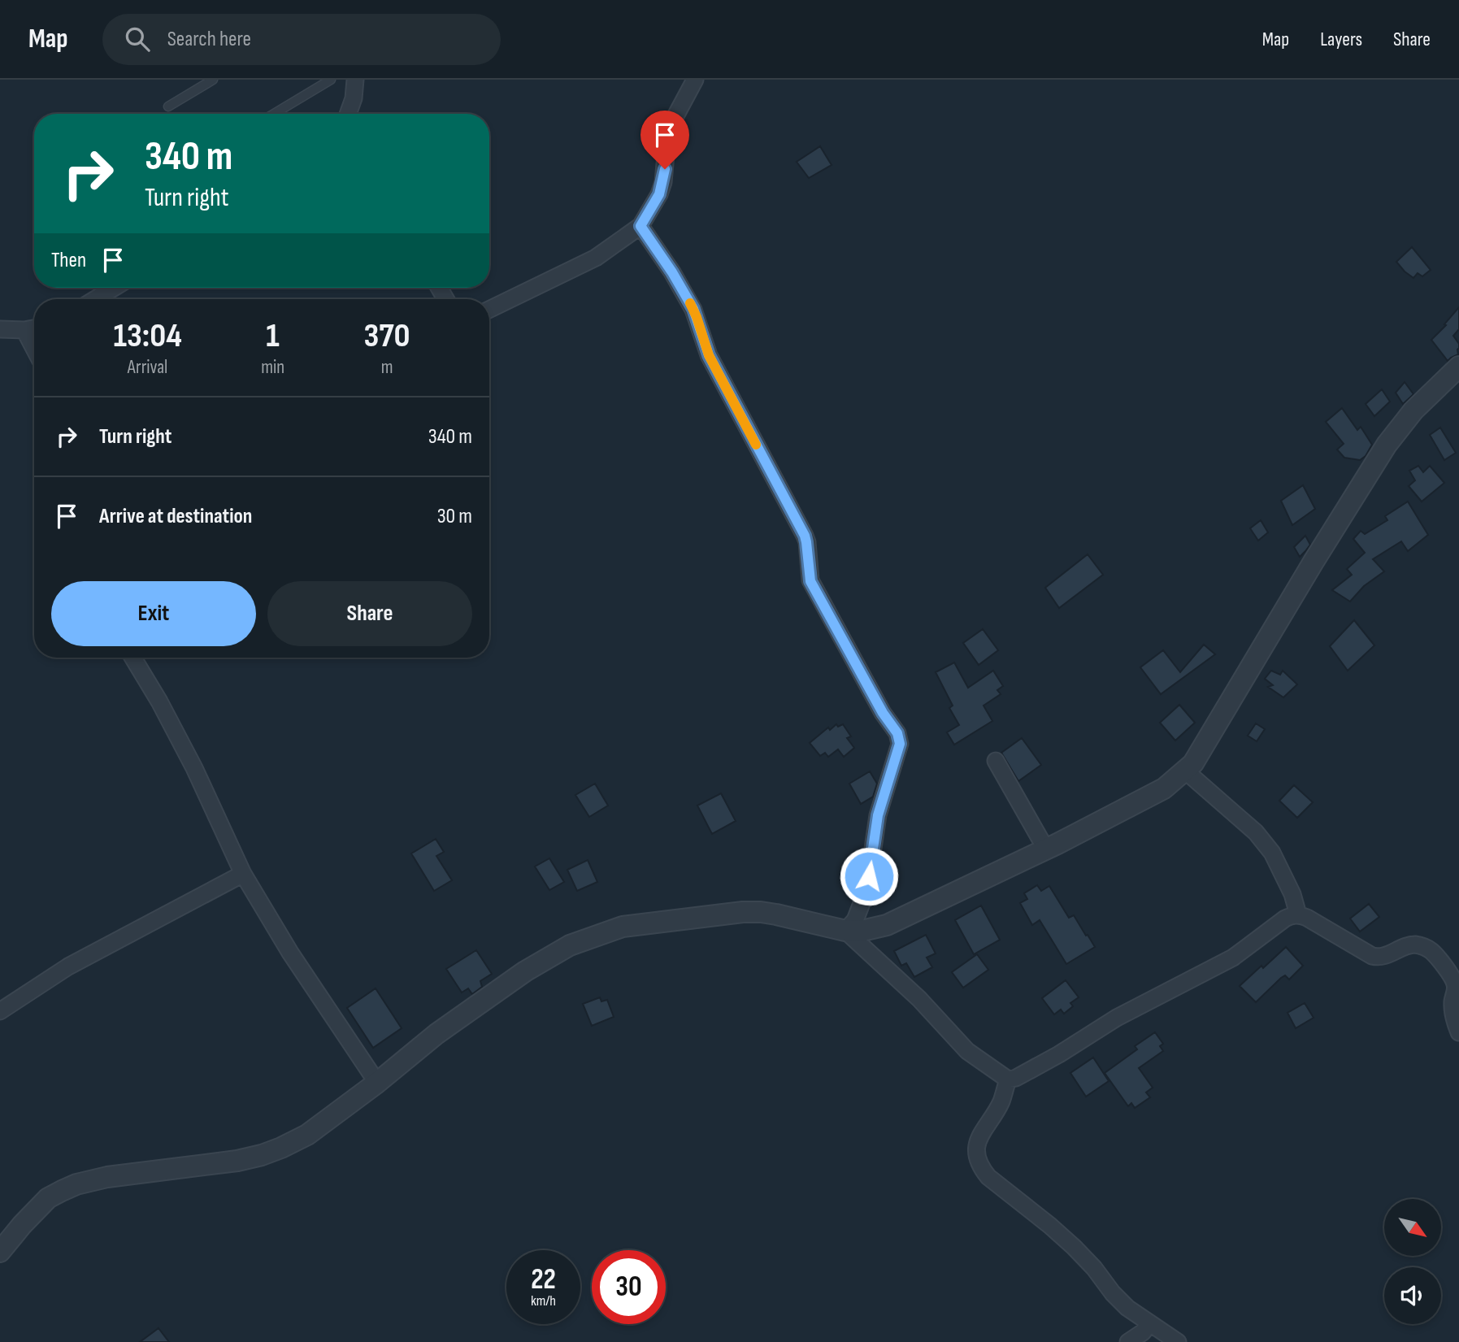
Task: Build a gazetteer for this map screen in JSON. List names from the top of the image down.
{
  "north": "bottom right",
  "page": {
    "header": "Map",
    "search": "Search here",
    "nav": ["Map", "Layers", "Share"],
    "turn": ["340 m", "Turn right"],
    "then": "Then",
    "eta": [
      "13:04",
      "Arrival",
      "1",
      "min",
      "370",
      "m"
    ],
    "list": [
      {
        "name": "Turn right",
        "value": "340 m"
      },
      {
        "name": "Arrive at destination",
        "value": "30 m"
      }
    ],
    "buttons": ["Exit", "Share"],
    "speed": "22 km/h",
    "limit": "30"
  }
}
